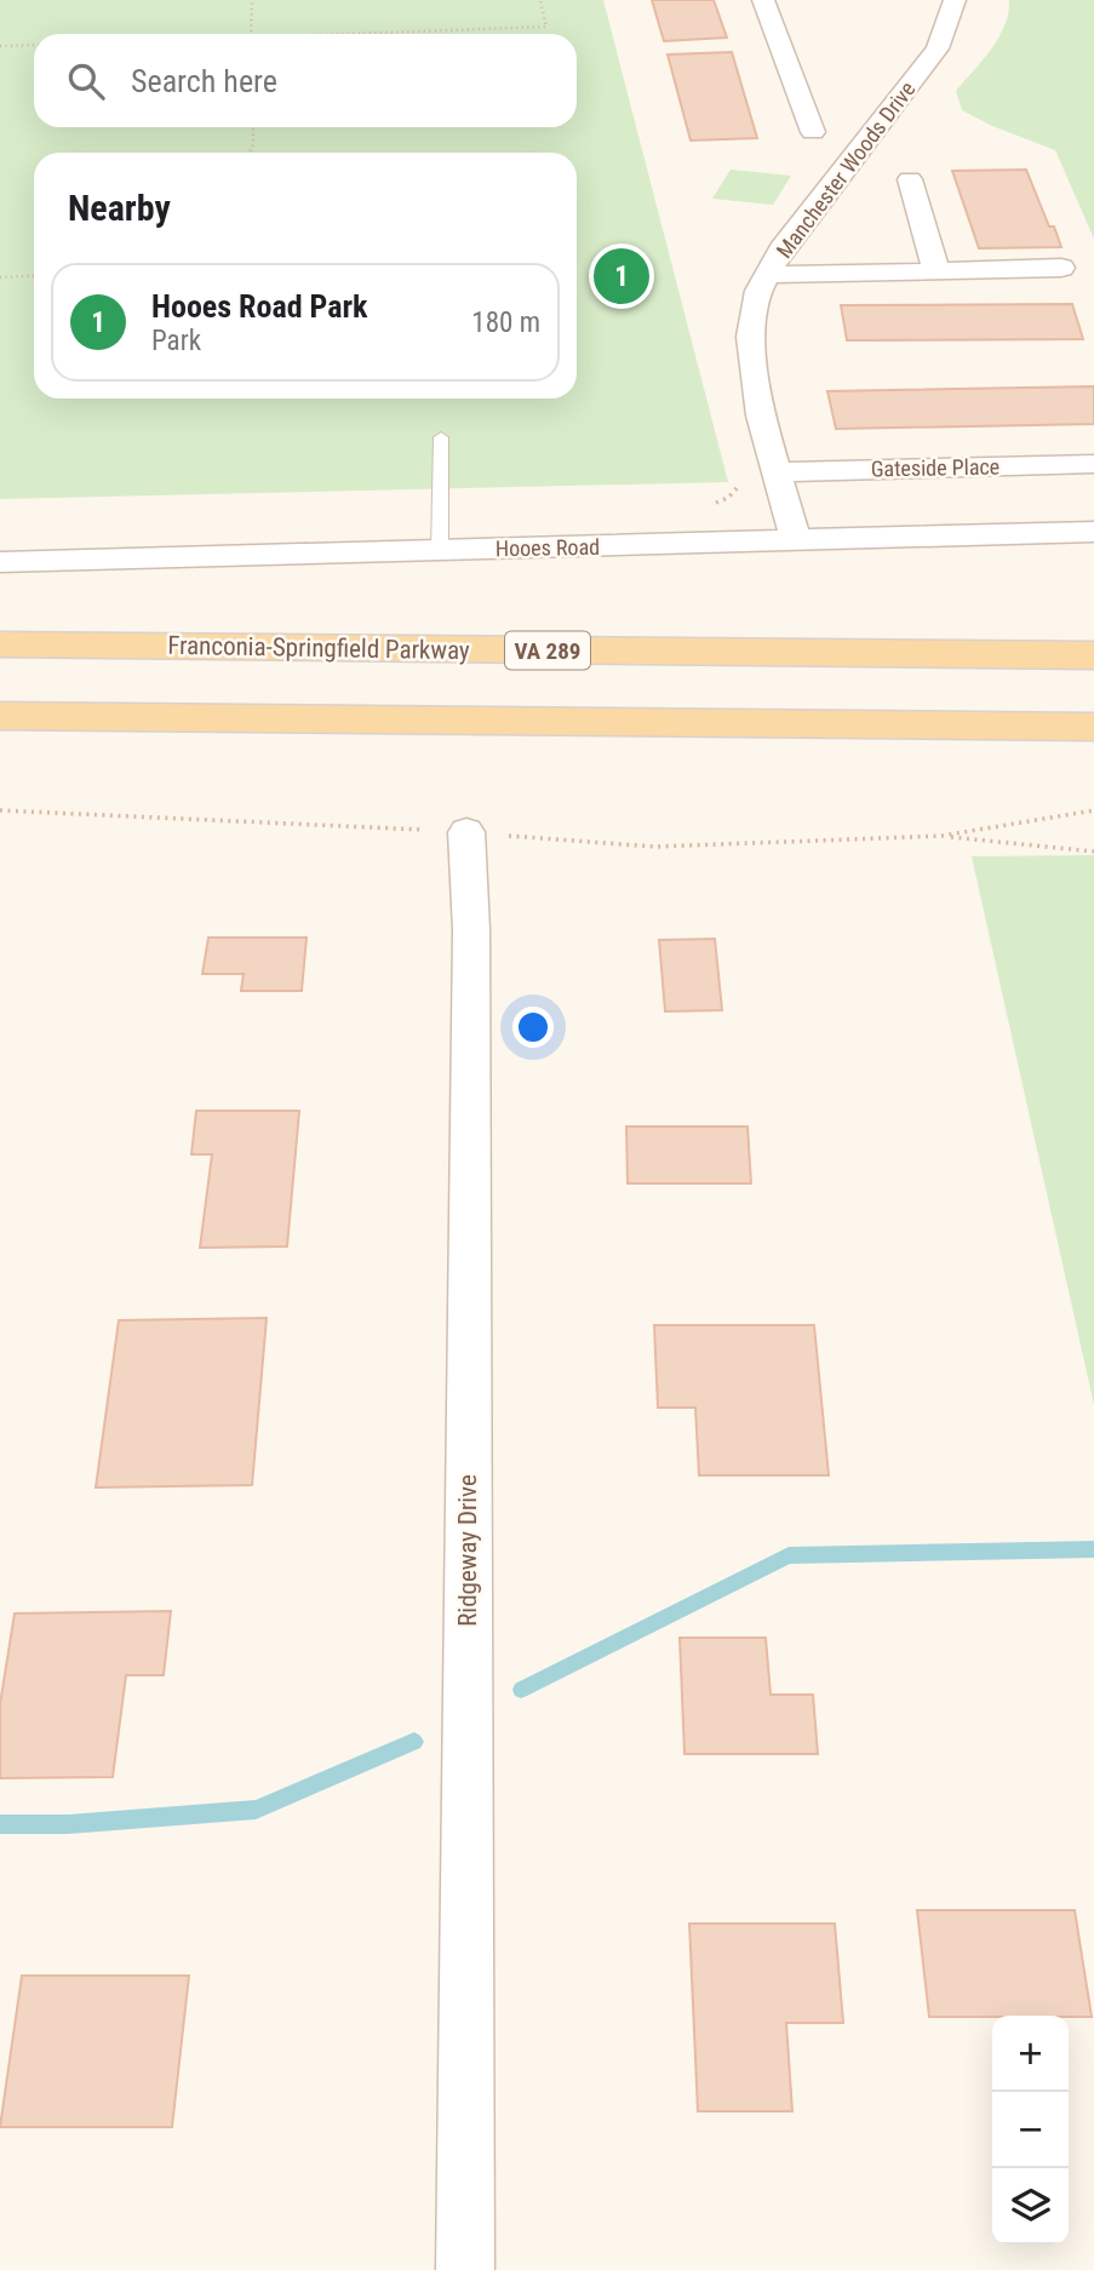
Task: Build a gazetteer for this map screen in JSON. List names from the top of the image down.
{
  "streets": {
    "main road": ["Franconia-Springfield Parkway", "VA 289"],
    "street": [
      "Manchester Woods Drive",
      "Gateside Place",
      "Hooes Road",
      "Ridgeway Drive"
    ]
  },
  "crossings": [
    ["Manchester Woods Drive", "Gateside Place"],
    ["Manchester Woods Drive", "Hooes Road"]
  ],
  "page": {
    "search": "Search here",
    "heading": "Nearby",
    "pins": "1",
    "list": [
      {
        "mark": "1",
        "name": "Hooes Road Park",
        "note": "Park",
        "value": "180 m"
      }
    ],
    "map_buttons": ["+", "−"]
  }
}
